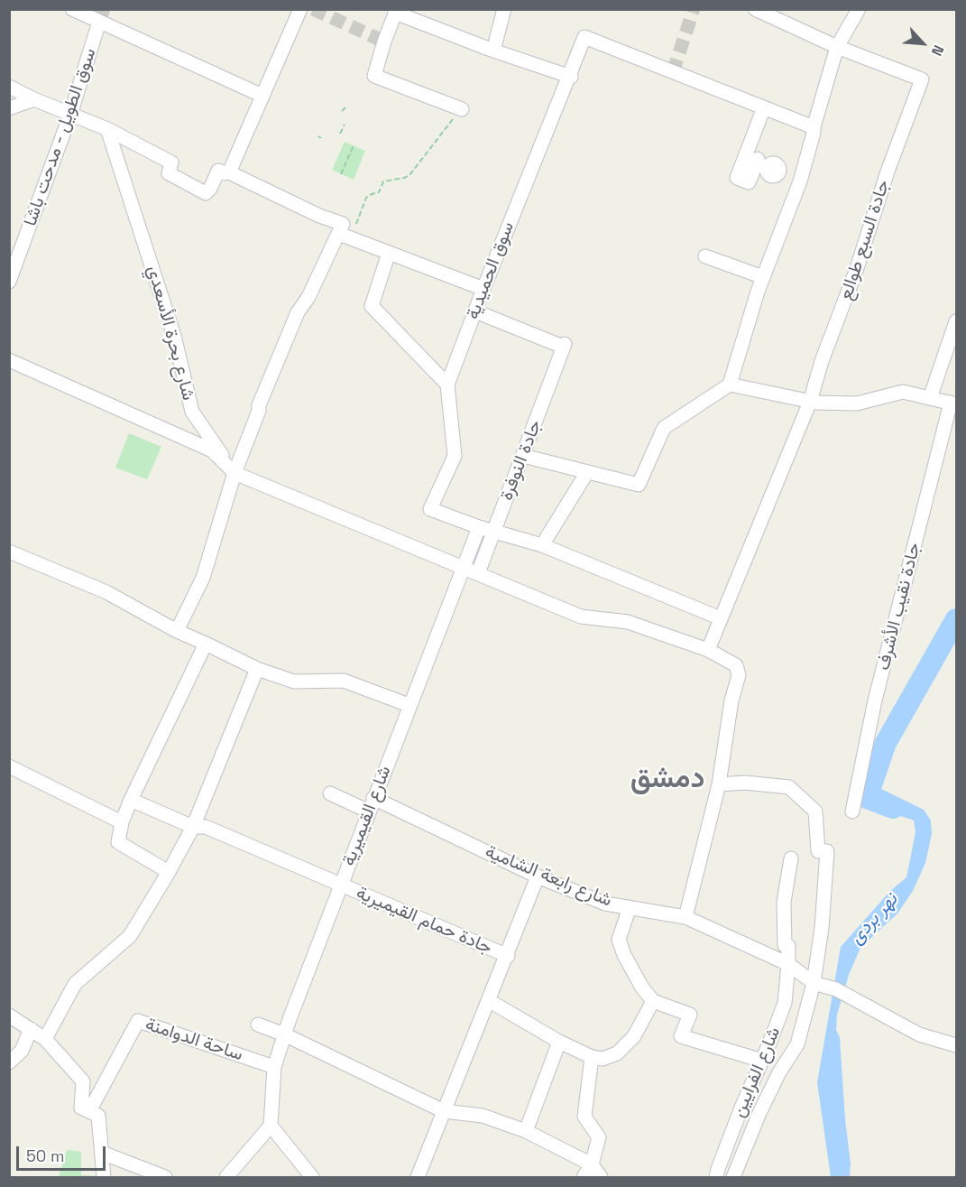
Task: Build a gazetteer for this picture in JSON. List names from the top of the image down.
{
  "streets": {
    "street": [
      "سوق الطويل - مدحت باشا",
      "جادة السبع طوالع",
      "سوق الحميدية",
      "شارع بحرة الأسعدي",
      "جادة النوفرة",
      "جادة نقيب الأشرف",
      "شارع القيميرية",
      "شارع رابعة الشامية",
      "جادة حمام القيميرية",
      "ساحة الدوامنة",
      "شارع الفرايين"
    ]
  },
  "crossings": [
    ["سوق الحميدية", "جادة النوفرة"],
    ["شارع القيميرية", "شارع رابعة الشامية"],
    ["شارع القيميرية", "جادة حمام القيميرية"],
    ["شارع القيميرية", "ساحة الدوامنة"],
    ["شارع رابعة الشامية", "شارع الفرايين"]
  ],
  "districts": ["دمشق"],
  "water": ["نهر بردى"],
  "scale_bar": "50 m",
  "north": "bottom right"
}
